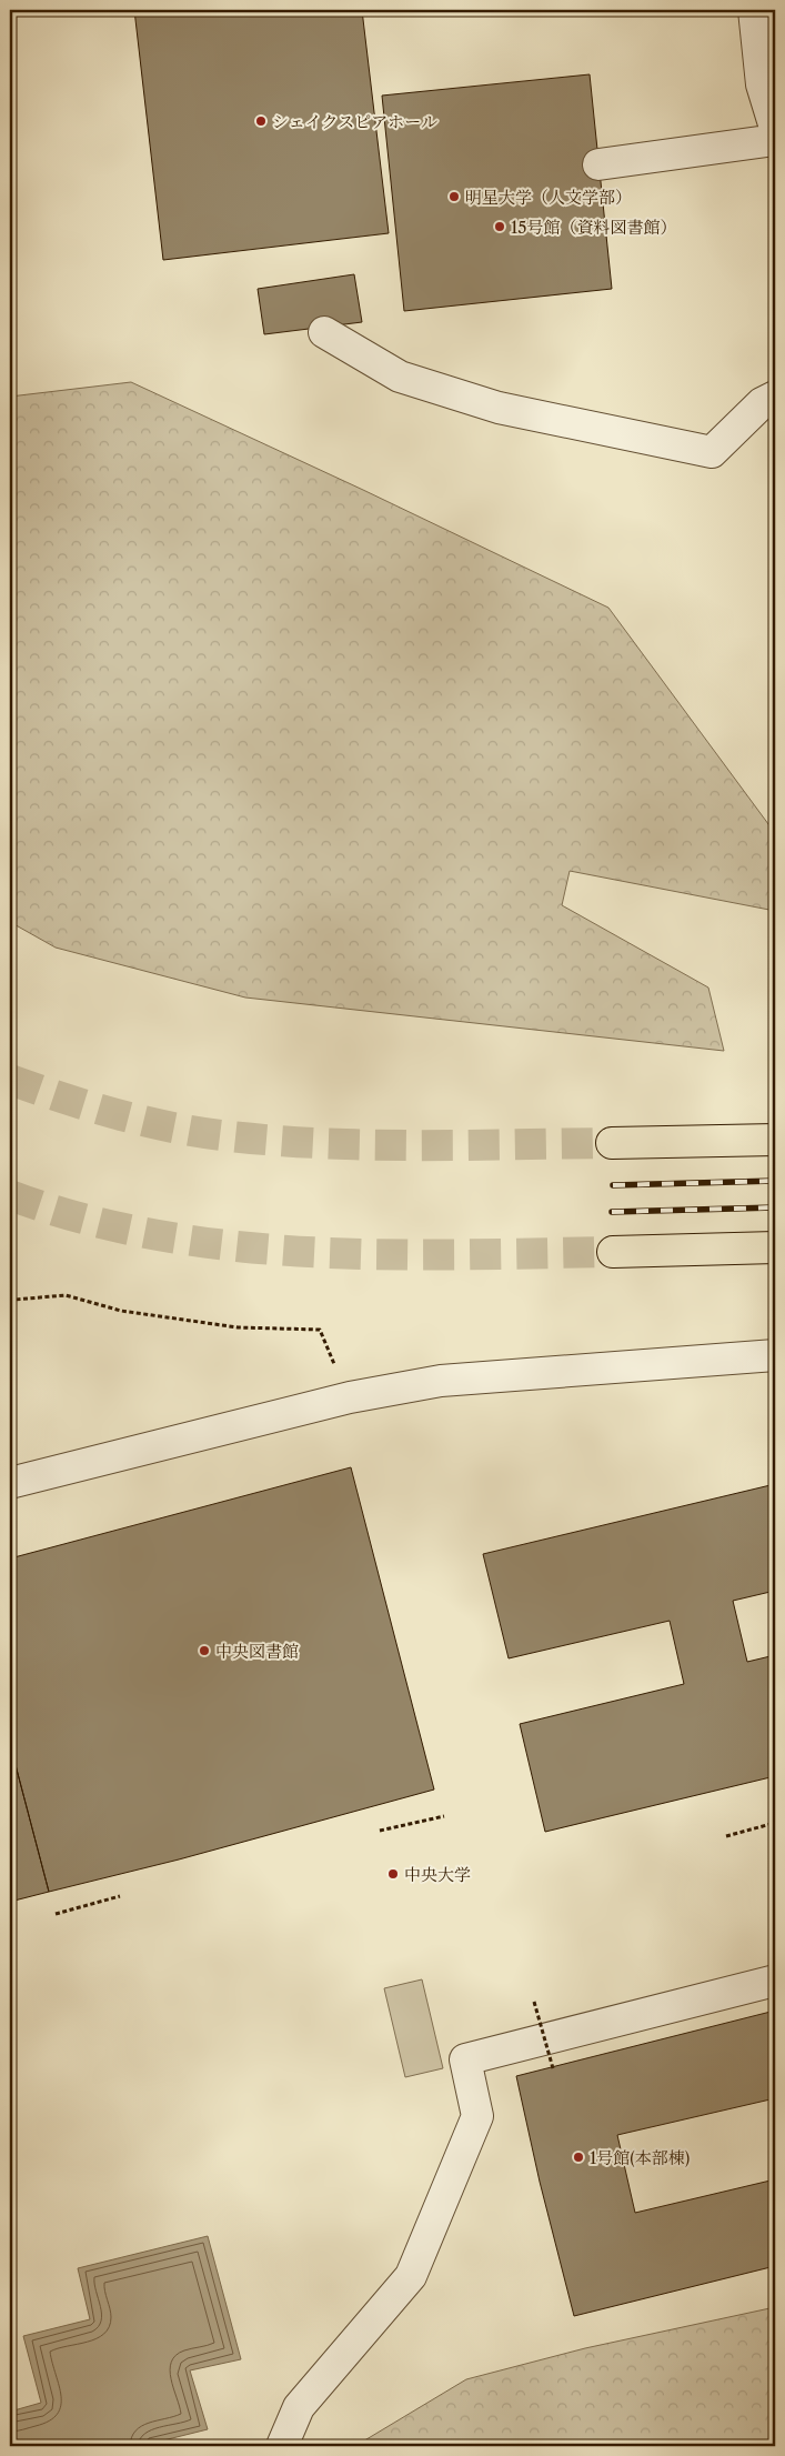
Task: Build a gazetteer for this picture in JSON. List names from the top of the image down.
{
  "places": [
    "シェイクスピアホール",
    "明星大学（人文学部）",
    "15号館（資料図書館）",
    "中央図書館",
    "中央大学",
    "1号館(本部棟)"
  ]
}
